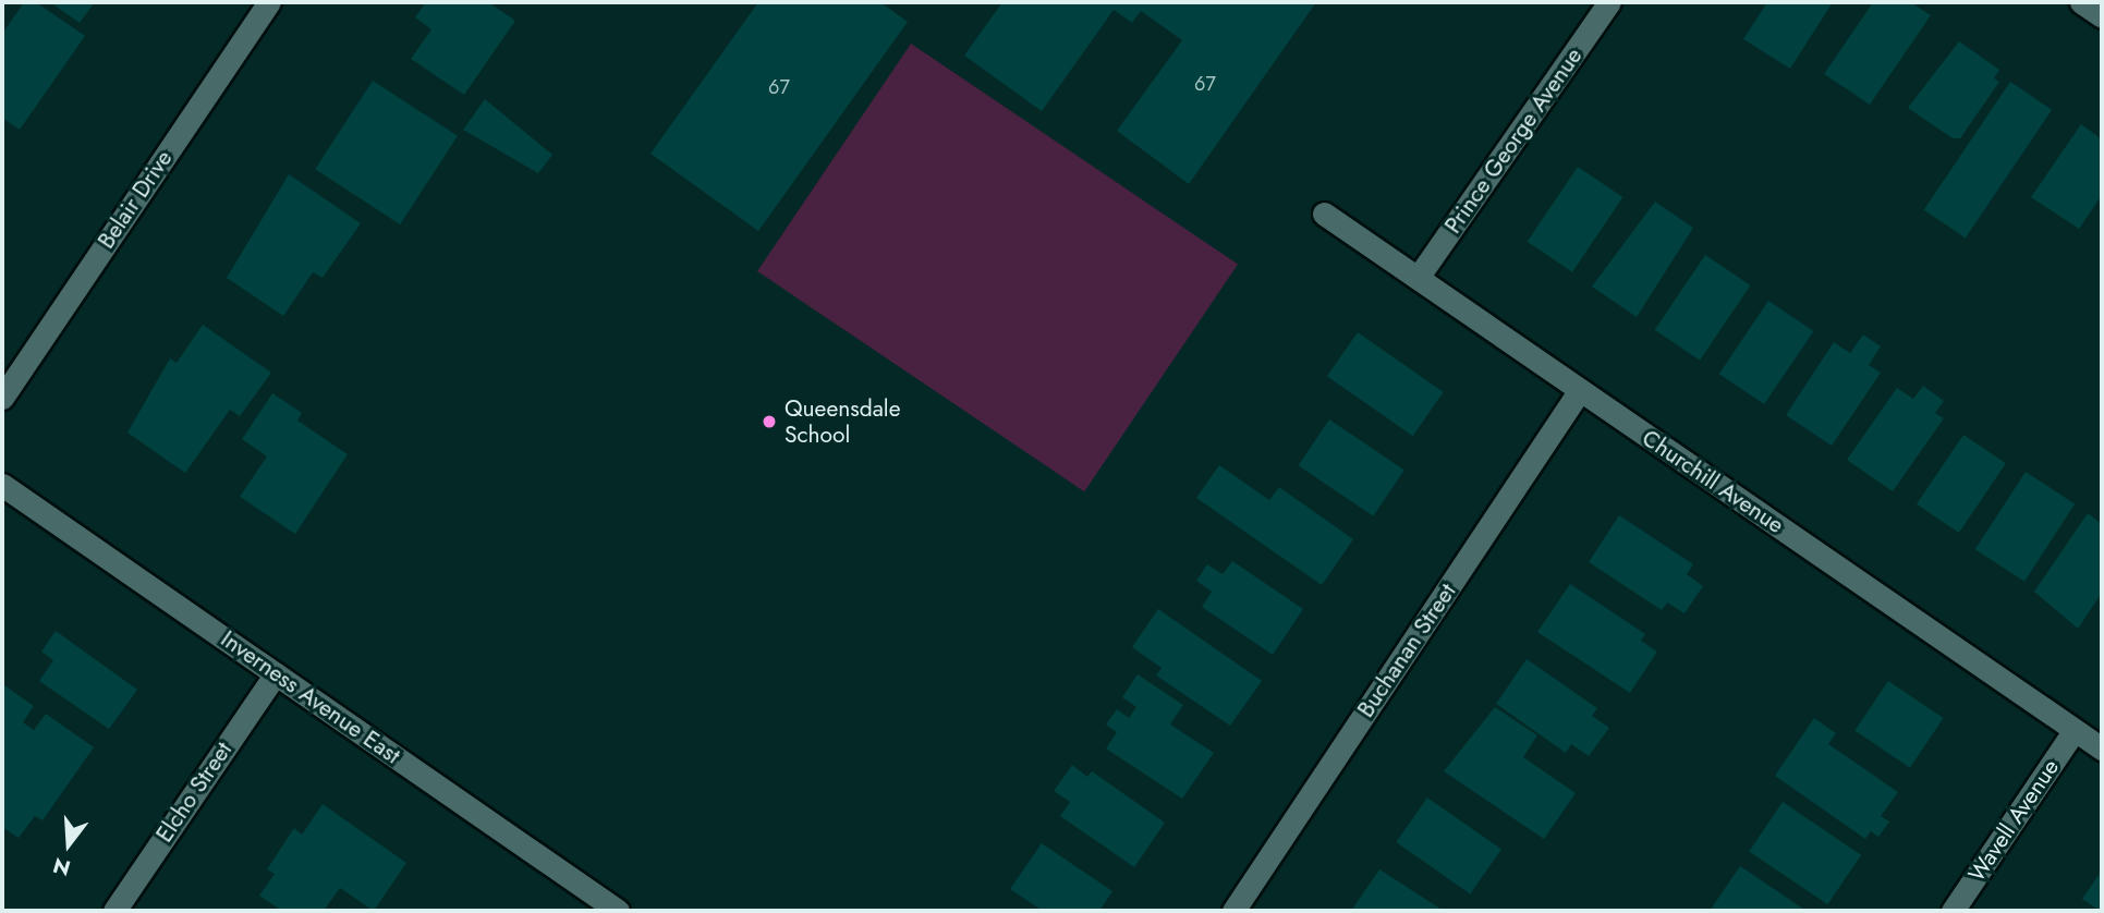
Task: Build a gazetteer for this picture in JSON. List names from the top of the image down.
{
  "streets": {
    "street": [
      "Prince George Avenue",
      "Belair Drive",
      "Churchill Avenue",
      "Buchanan Street",
      "Inverness Avenue East",
      "Elcho Street",
      "Wavell Avenue"
    ]
  },
  "crossings": [
    ["Prince George Avenue", "Churchill Avenue"],
    ["Churchill Avenue", "Buchanan Street"],
    ["Churchill Avenue", "Wavell Avenue"],
    ["Inverness Avenue East", "Elcho Street"]
  ],
  "places": ["Queensdale School"],
  "house_numbers": ["67", "67"],
  "north": "bottom"
}
